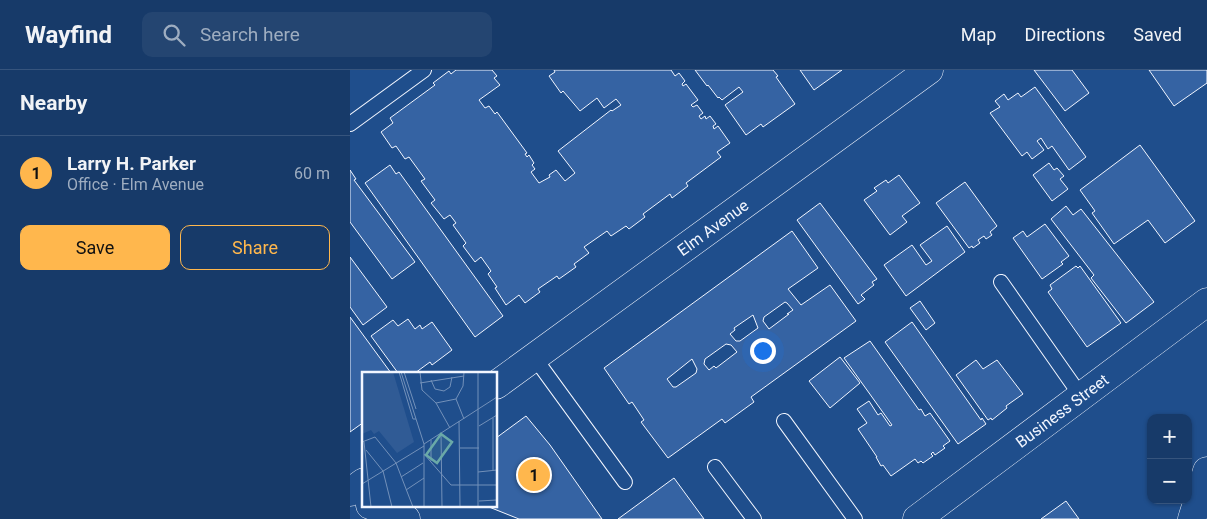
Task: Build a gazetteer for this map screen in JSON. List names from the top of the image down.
{
  "streets": {
    "street": ["Elm Avenue", "Business Street"]
  },
  "page": {
    "header": "Wayfind",
    "search": "Search here",
    "nav": ["Map", "Directions", "Saved"],
    "heading": "Nearby",
    "list": [
      {
        "mark": "1",
        "name": "Larry H. Parker",
        "note": "Office · Elm Avenue",
        "value": "60 m"
      }
    ],
    "buttons": ["Save", "Share"],
    "map_buttons": ["+", "−"],
    "pins": "1"
  }
}
